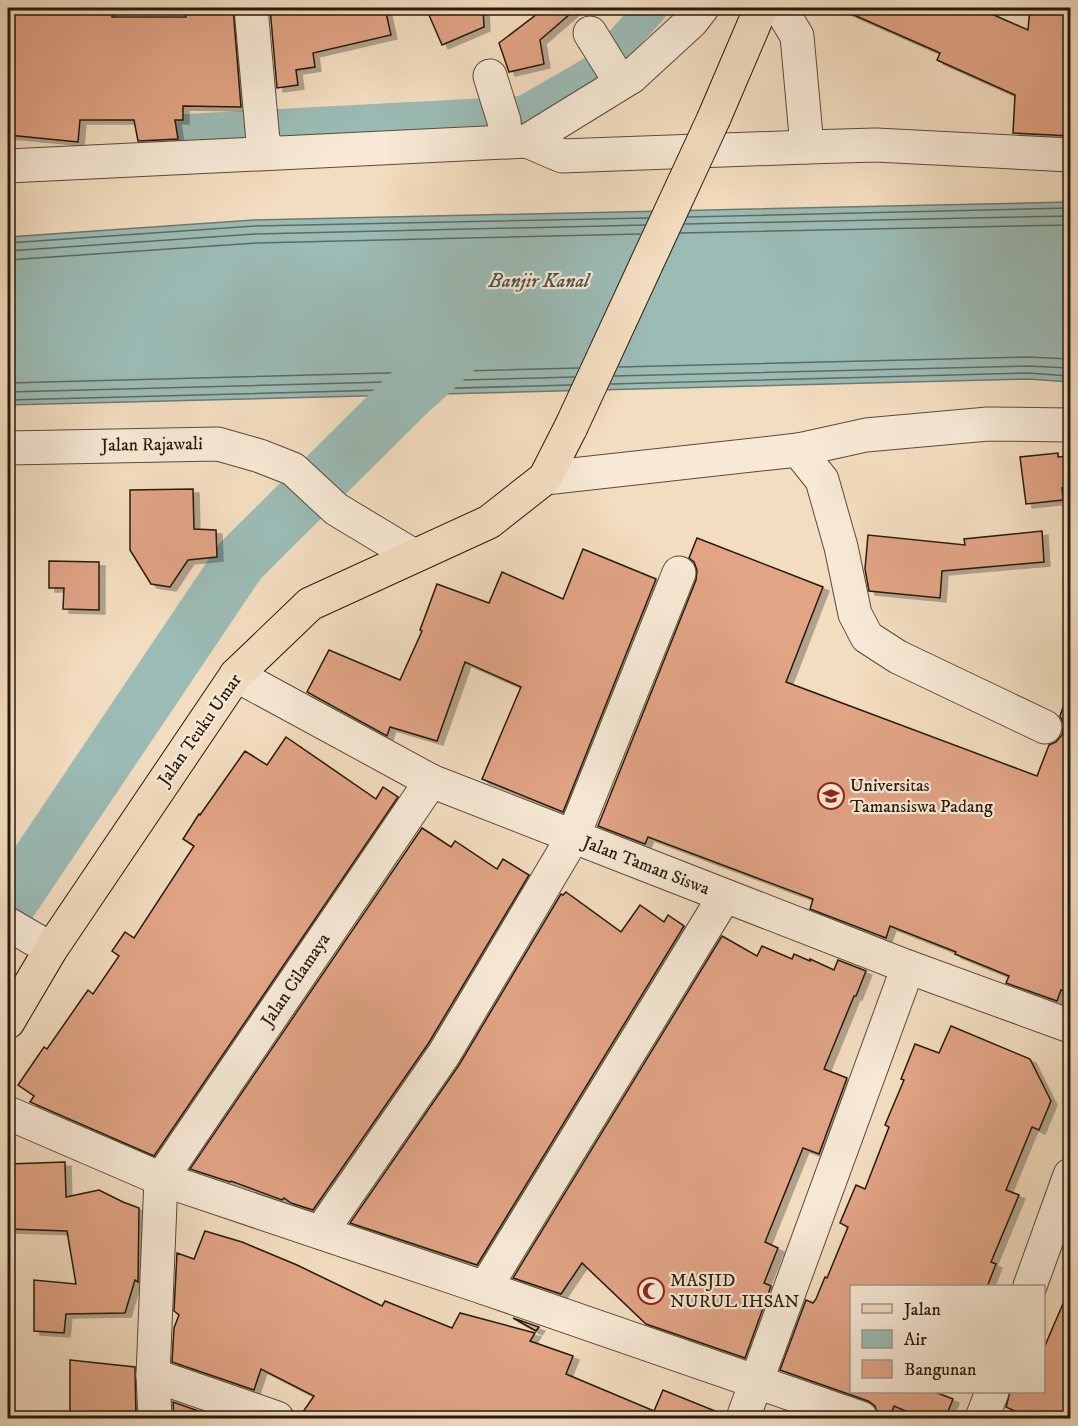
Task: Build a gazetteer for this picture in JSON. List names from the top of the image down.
{
  "streets": {
    "main road": ["Jalan Teuku Umar"],
    "street": ["Jalan Rajawali", "Jalan Taman Siswa", "Jalan Cilamaya"]
  },
  "crossings": [
    ["Jalan Rajawali", "Jalan Teuku Umar"],
    ["Jalan Teuku Umar", "Jalan Taman Siswa"],
    ["Jalan Taman Siswa", "Jalan Cilamaya"]
  ],
  "water": ["Banjir Kanal"],
  "places": {
    "school or university": ["Universitas Tamansiswa Padang"],
    "mosque": ["MASJID NURUL IHSAN"]
  },
  "legend": ["Jalan", "Air", "Bangunan"]
}
